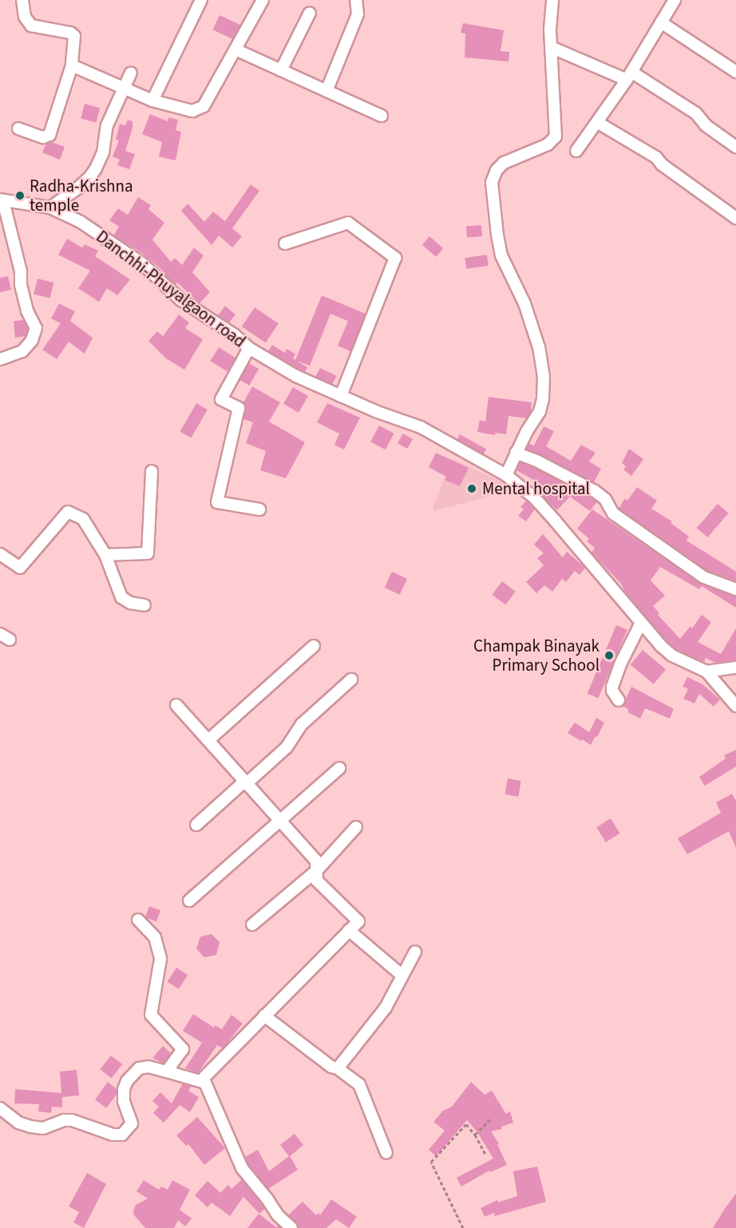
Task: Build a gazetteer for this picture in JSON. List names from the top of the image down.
{
  "streets": {
    "street": ["Danchhi-Phuyalgaon road"]
  },
  "places": ["Radha-Krishna temple", "Mental hospital", "Champak Binayak Primary School"]
}
